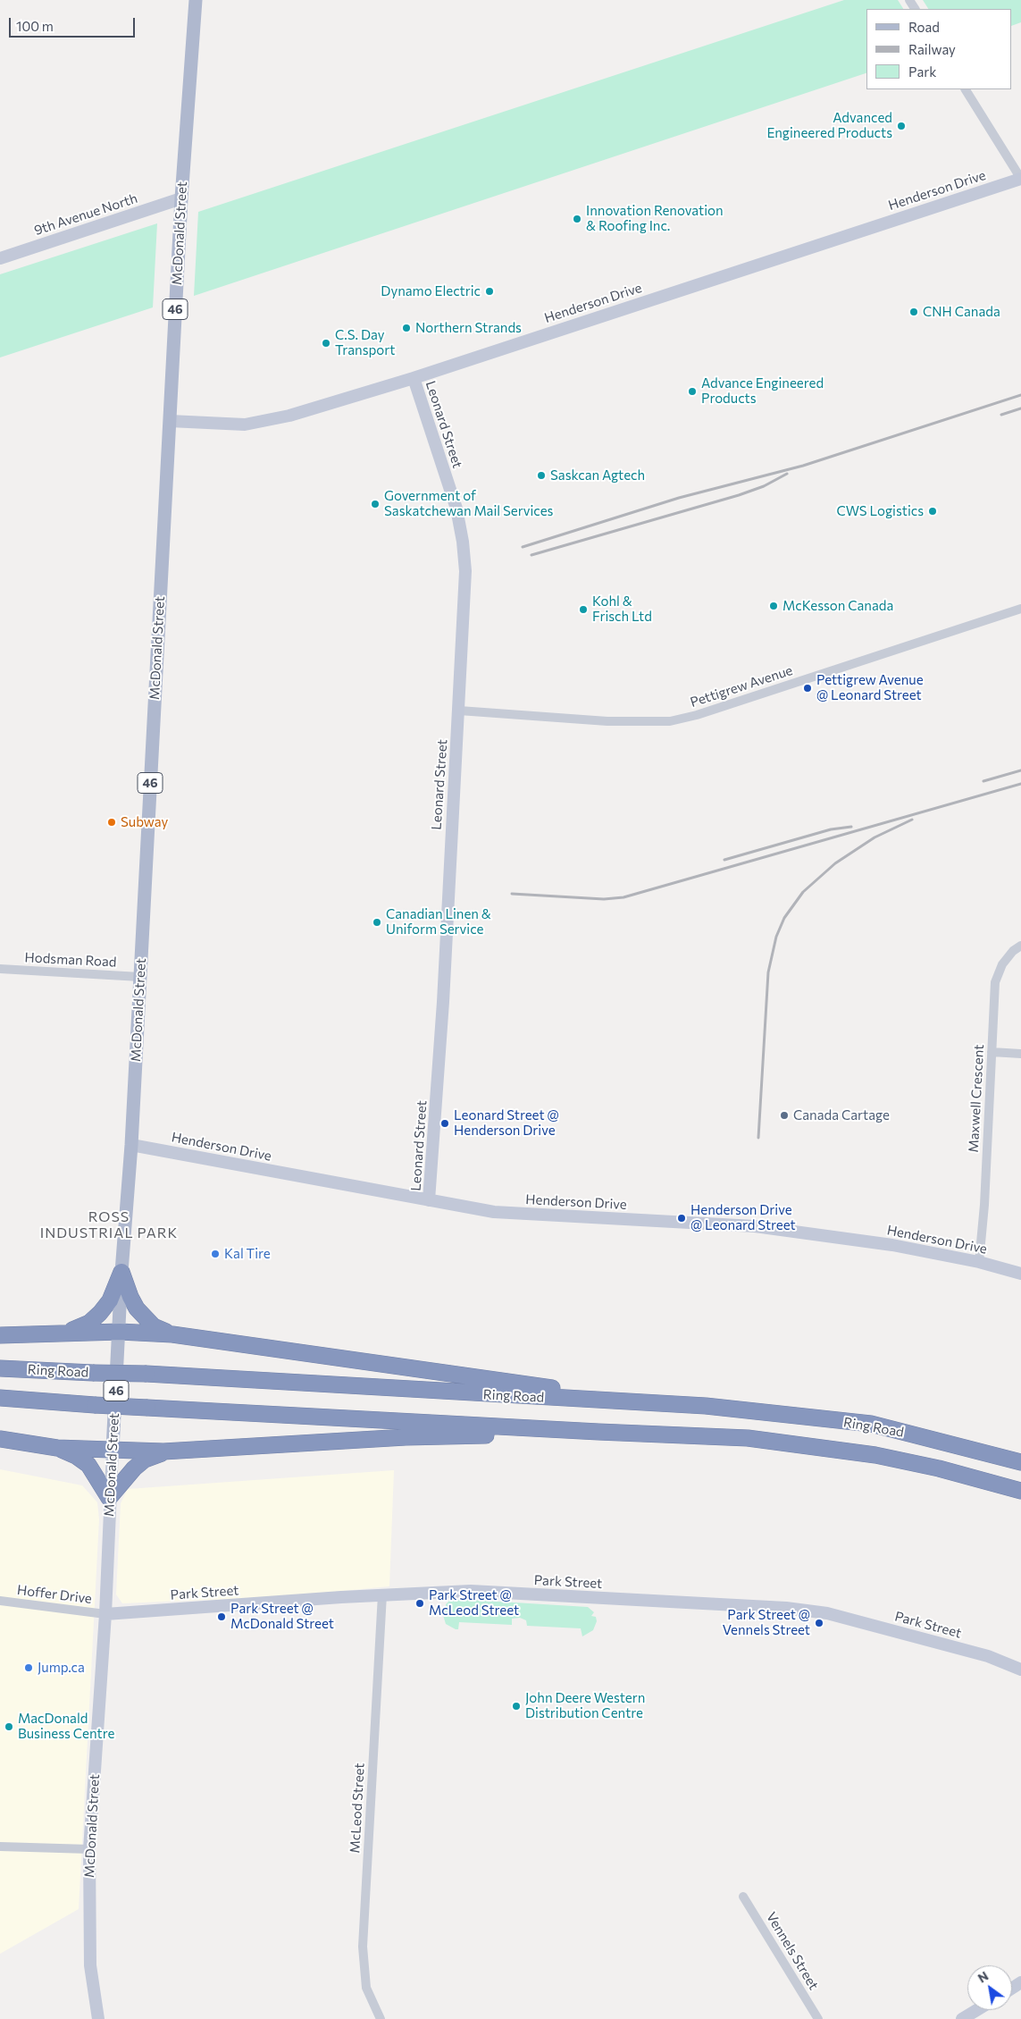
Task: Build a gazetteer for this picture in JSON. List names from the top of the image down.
{
  "streets": {
    "highway": ["Ring Road"],
    "main road": ["McDonald Street", "46"],
    "street": [
      "Henderson Drive",
      "9th Avenue North",
      "Leonard Street",
      "Pettigrew Avenue",
      "Hodsman Road",
      "Maxwell Crescent",
      "Park Street",
      "Hoffer Drive",
      "McLeod Street",
      "Vennels Street"
    ]
  },
  "crossings": [
    ["Henderson Drive", "McDonald Street"],
    ["Henderson Drive", "Leonard Street"],
    ["Henderson Drive", "Maxwell Crescent"],
    ["9th Avenue North", "McDonald Street"],
    ["McDonald Street", "Hodsman Road"],
    ["McDonald Street", "Park Street"],
    ["McDonald Street", "Hoffer Drive"],
    ["Leonard Street", "Pettigrew Avenue"],
    ["Park Street", "Hoffer Drive"],
    ["Park Street", "McLeod Street"]
  ],
  "districts": ["ROSS INDUSTRIAL PARK"],
  "places": [
    "Advanced Engineered Products",
    "Innovation Renovation & Roofing Inc.",
    "Dynamo Electric",
    "CNH Canada",
    "Northern Strands",
    "C.S. Day Transport",
    "Advance Engineered Products",
    "Saskcan Agtech",
    "Government of Saskatchewan Mail Services",
    "CWS Logistics",
    "McKesson Canada",
    "Kohl & Frisch Ltd",
    "Pettigrew Avenue @ Leonard Street",
    "Subway",
    "Canadian Linen & Uniform Service",
    "Canada Cartage",
    "Leonard Street @ Henderson Drive",
    "Henderson Drive @ Leonard Street",
    "Kal Tire",
    "Park Street @ McLeod Street",
    "Park Street @ McDonald Street",
    "Park Street @ Vennels Street",
    "Jump.ca",
    "John Deere Western Distribution Centre",
    "MacDonald Business Centre"
  ],
  "legend": ["Road", "Railway", "Park"],
  "scale_bar": "100 m",
  "north": "top left"
}
